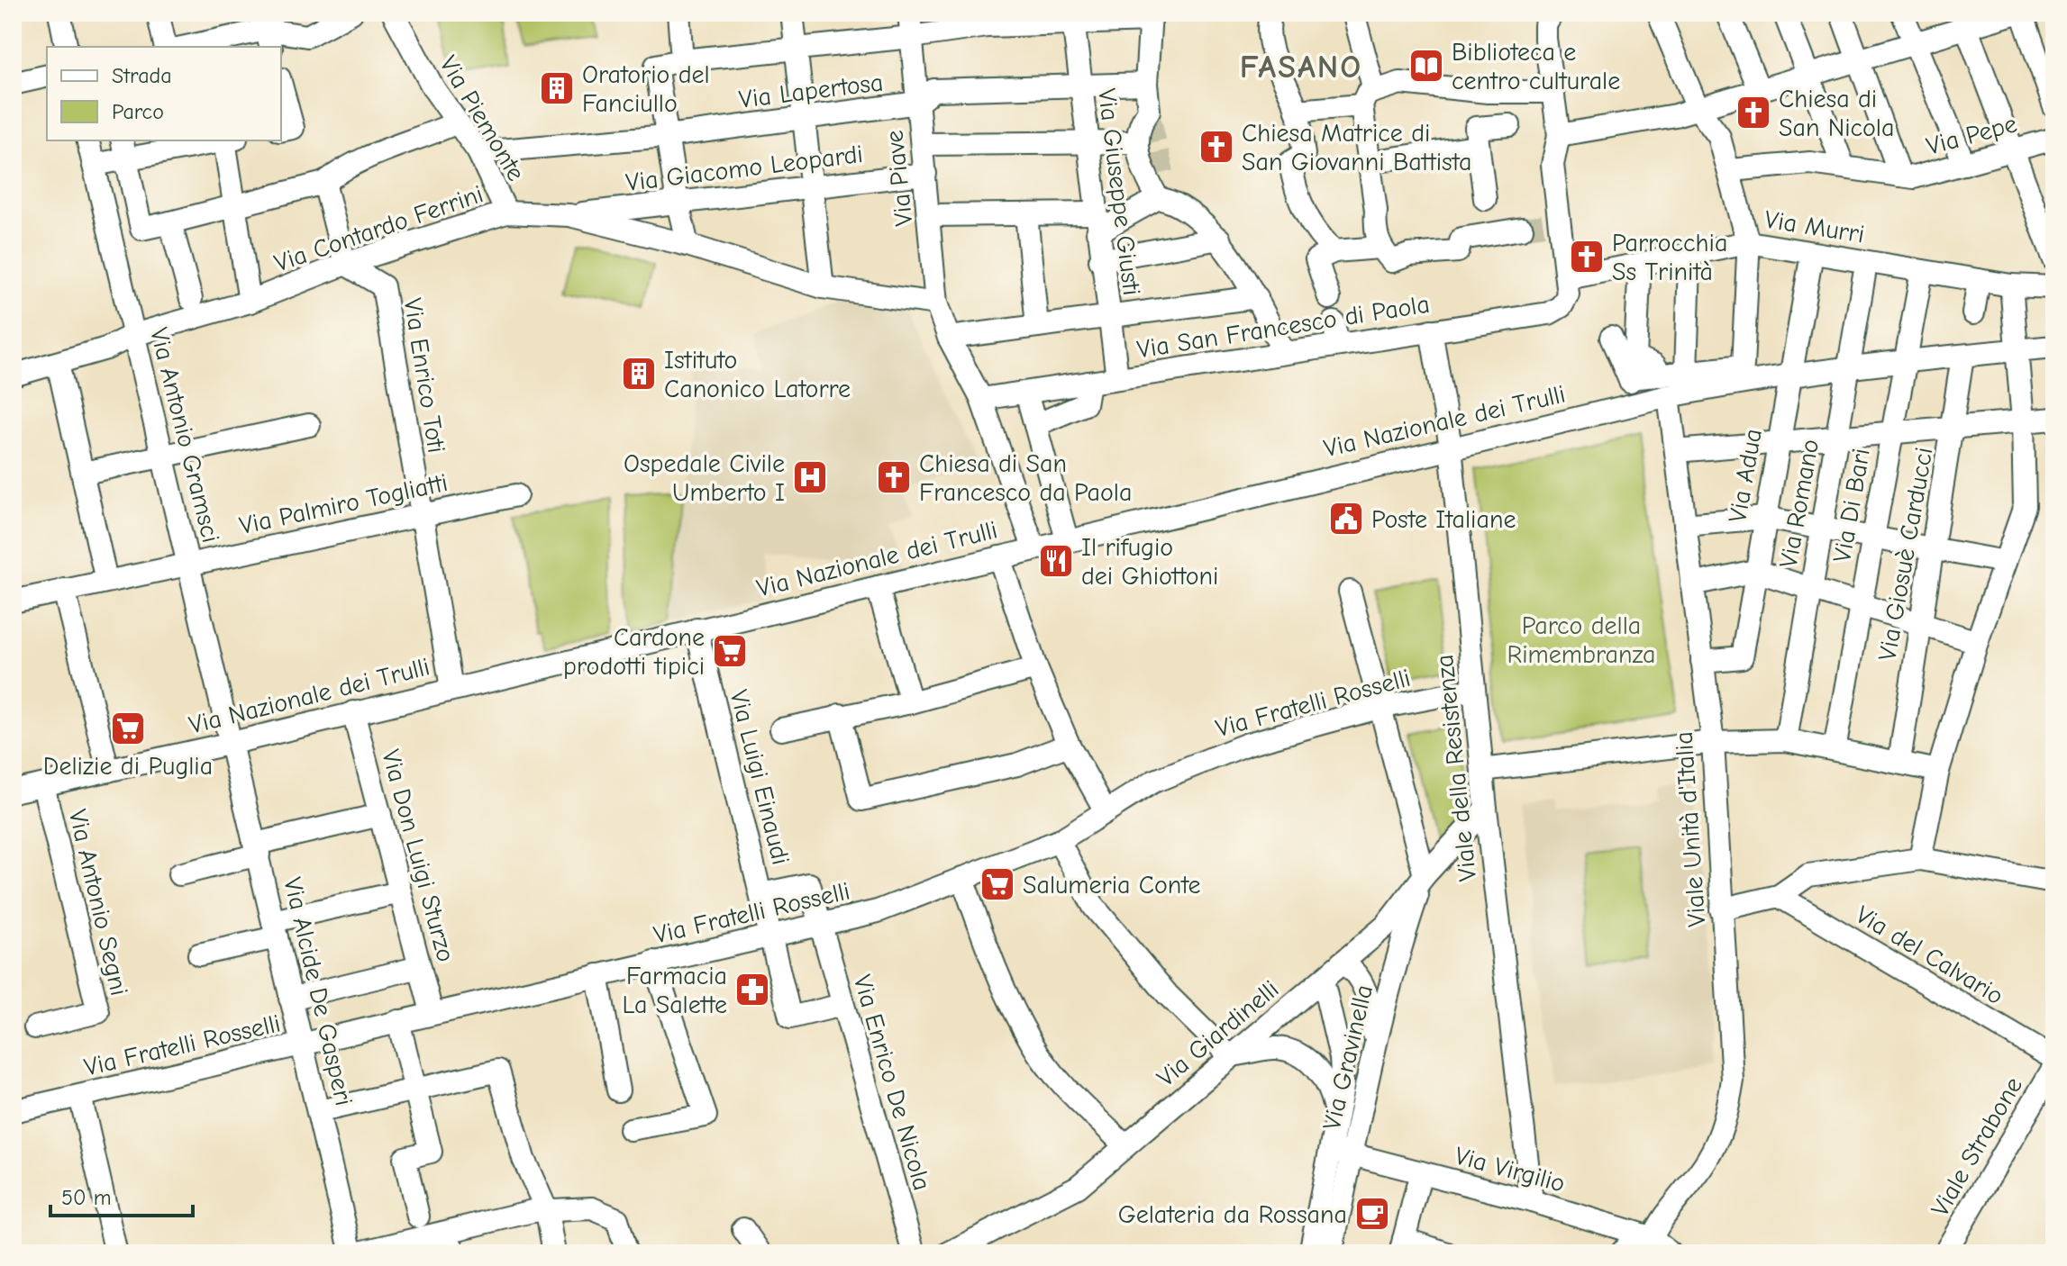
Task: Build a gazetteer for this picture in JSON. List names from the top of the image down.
{
  "streets": {
    "street": [
      "Via Lapertosa",
      "Via Piemonte",
      "Via Pepe",
      "Via Giacomo Leopardi",
      "Via Piave",
      "Via Giuseppe Giusti",
      "Via Murri",
      "Via Contardo Ferrini",
      "Via San Francesco di Paola",
      "Via Enrico Toti",
      "Via Nazionale dei Trulli",
      "Via Antonio Gramsci",
      "Via Adua",
      "Via Palmiro Togliatti",
      "Via Romano",
      "Via Di Bari",
      "Via Giosuè Carducci",
      "Via Fratelli Rosselli",
      "Viale della Resistenza",
      "Via Luigi Einaudi",
      "Viale Unità d'Italia",
      "Via Don Luigi Sturzo",
      "Via Antonio Segni",
      "Via del Calvario",
      "Via Alcide De Gasperi",
      "Via Giardinelli",
      "Via Gravinella",
      "Via Enrico De Nicola",
      "Viale Strabone",
      "Via Virgilio"
    ]
  },
  "crossings": [
    ["Via Lapertosa", "Via Piemonte"],
    ["Via Lapertosa", "Via Piave"],
    ["Via Lapertosa", "Via Giuseppe Giusti"],
    ["Via Piemonte", "Via Contardo Ferrini"],
    ["Via Giacomo Leopardi", "Via Piave"],
    ["Via Giacomo Leopardi", "Via Contardo Ferrini"],
    ["Via Piave", "Via Contardo Ferrini"],
    ["Via Piave", "Via San Francesco di Paola"],
    ["Via Piave", "Via Nazionale dei Trulli"],
    ["Via Giuseppe Giusti", "Via San Francesco di Paola"],
    ["Via Murri", "Via San Francesco di Paola"],
    ["Via Murri", "Via Di Bari"],
    ["Via Contardo Ferrini", "Via Enrico Toti"],
    ["Via Contardo Ferrini", "Via Antonio Gramsci"],
    ["Via San Francesco di Paola", "Viale della Resistenza"],
    ["Via Enrico Toti", "Via Nazionale dei Trulli"],
    ["Via Enrico Toti", "Via Palmiro Togliatti"],
    ["Via Nazionale dei Trulli", "Via Antonio Gramsci"],
    ["Via Nazionale dei Trulli", "Via Adua"],
    ["Via Nazionale dei Trulli", "Via Romano"],
    ["Via Nazionale dei Trulli", "Via Di Bari"],
    ["Via Nazionale dei Trulli", "Via Giosuè Carducci"],
    ["Via Nazionale dei Trulli", "Viale della Resistenza"],
    ["Via Nazionale dei Trulli", "Via Luigi Einaudi"],
    ["Via Nazionale dei Trulli", "Viale Unità d'Italia"],
    ["Via Nazionale dei Trulli", "Via Don Luigi Sturzo"],
    ["Via Nazionale dei Trulli", "Via Antonio Segni"],
    ["Via Nazionale dei Trulli", "Via Alcide De Gasperi"],
    ["Via Antonio Gramsci", "Via Palmiro Togliatti"],
    ["Via Antonio Gramsci", "Via Alcide De Gasperi"],
    ["Via Adua", "Viale Unità d'Italia"],
    ["Via Fratelli Rosselli", "Viale della Resistenza"],
    ["Via Fratelli Rosselli", "Via Luigi Einaudi"],
    ["Via Fratelli Rosselli", "Via Don Luigi Sturzo"],
    ["Via Fratelli Rosselli", "Via Alcide De Gasperi"],
    ["Via Fratelli Rosselli", "Via Enrico De Nicola"],
    ["Viale della Resistenza", "Via Giardinelli"],
    ["Viale della Resistenza", "Via Virgilio"],
    ["Via Luigi Einaudi", "Via Enrico De Nicola"],
    ["Viale Unità d'Italia", "Via Virgilio"],
    ["Via Giardinelli", "Via Gravinella"],
    ["Via Gravinella", "Via Virgilio"]
  ],
  "districts": ["FASANO"],
  "parks": ["Parco della Rimembranza"],
  "places": {
    "library": ["Biblioteca e centro culturale"],
    "building": ["Oratorio del Fanciullo", "Istituto Canonico Latorre"],
    "church": [
      "Chiesa di San Nicola",
      "Chiesa Matrice di San Giovanni Battista",
      "Parrocchia Ss Trinità",
      "Chiesa di San Francesco da Paola"
    ],
    "hospital": ["Ospedale Civile Umberto I"],
    "public building": ["Poste Italiane"],
    "restaurant": ["Il rifugio dei Ghiottoni"],
    "supermarket": ["Cardone prodotti tipici", "Delizie di Puglia", "Salumeria Conte"],
    "pharmacy": ["Farmacia La Salette"],
    "cafe": ["Gelateria da Rossana"]
  },
  "legend": ["Strada", "Parco"],
  "scale_bar": "50 m"
}
